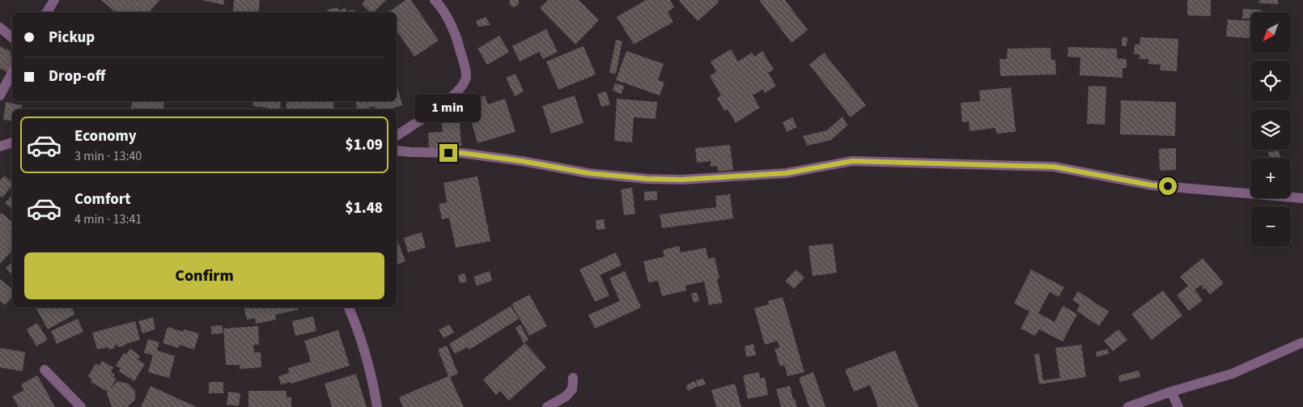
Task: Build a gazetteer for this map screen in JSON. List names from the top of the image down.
{
  "north": "bottom left",
  "page": {
    "map_buttons": ["+", "−"],
    "banner": ["Pickup", "Drop-off"],
    "bubble": "1 min",
    "list": [
      {
        "name": "Economy",
        "note": "3 min · 13:40",
        "value": "$1.09"
      },
      {
        "name": "Comfort",
        "note": "4 min · 13:41",
        "value": "$1.48"
      }
    ],
    "buttons": "Confirm"
  }
}
